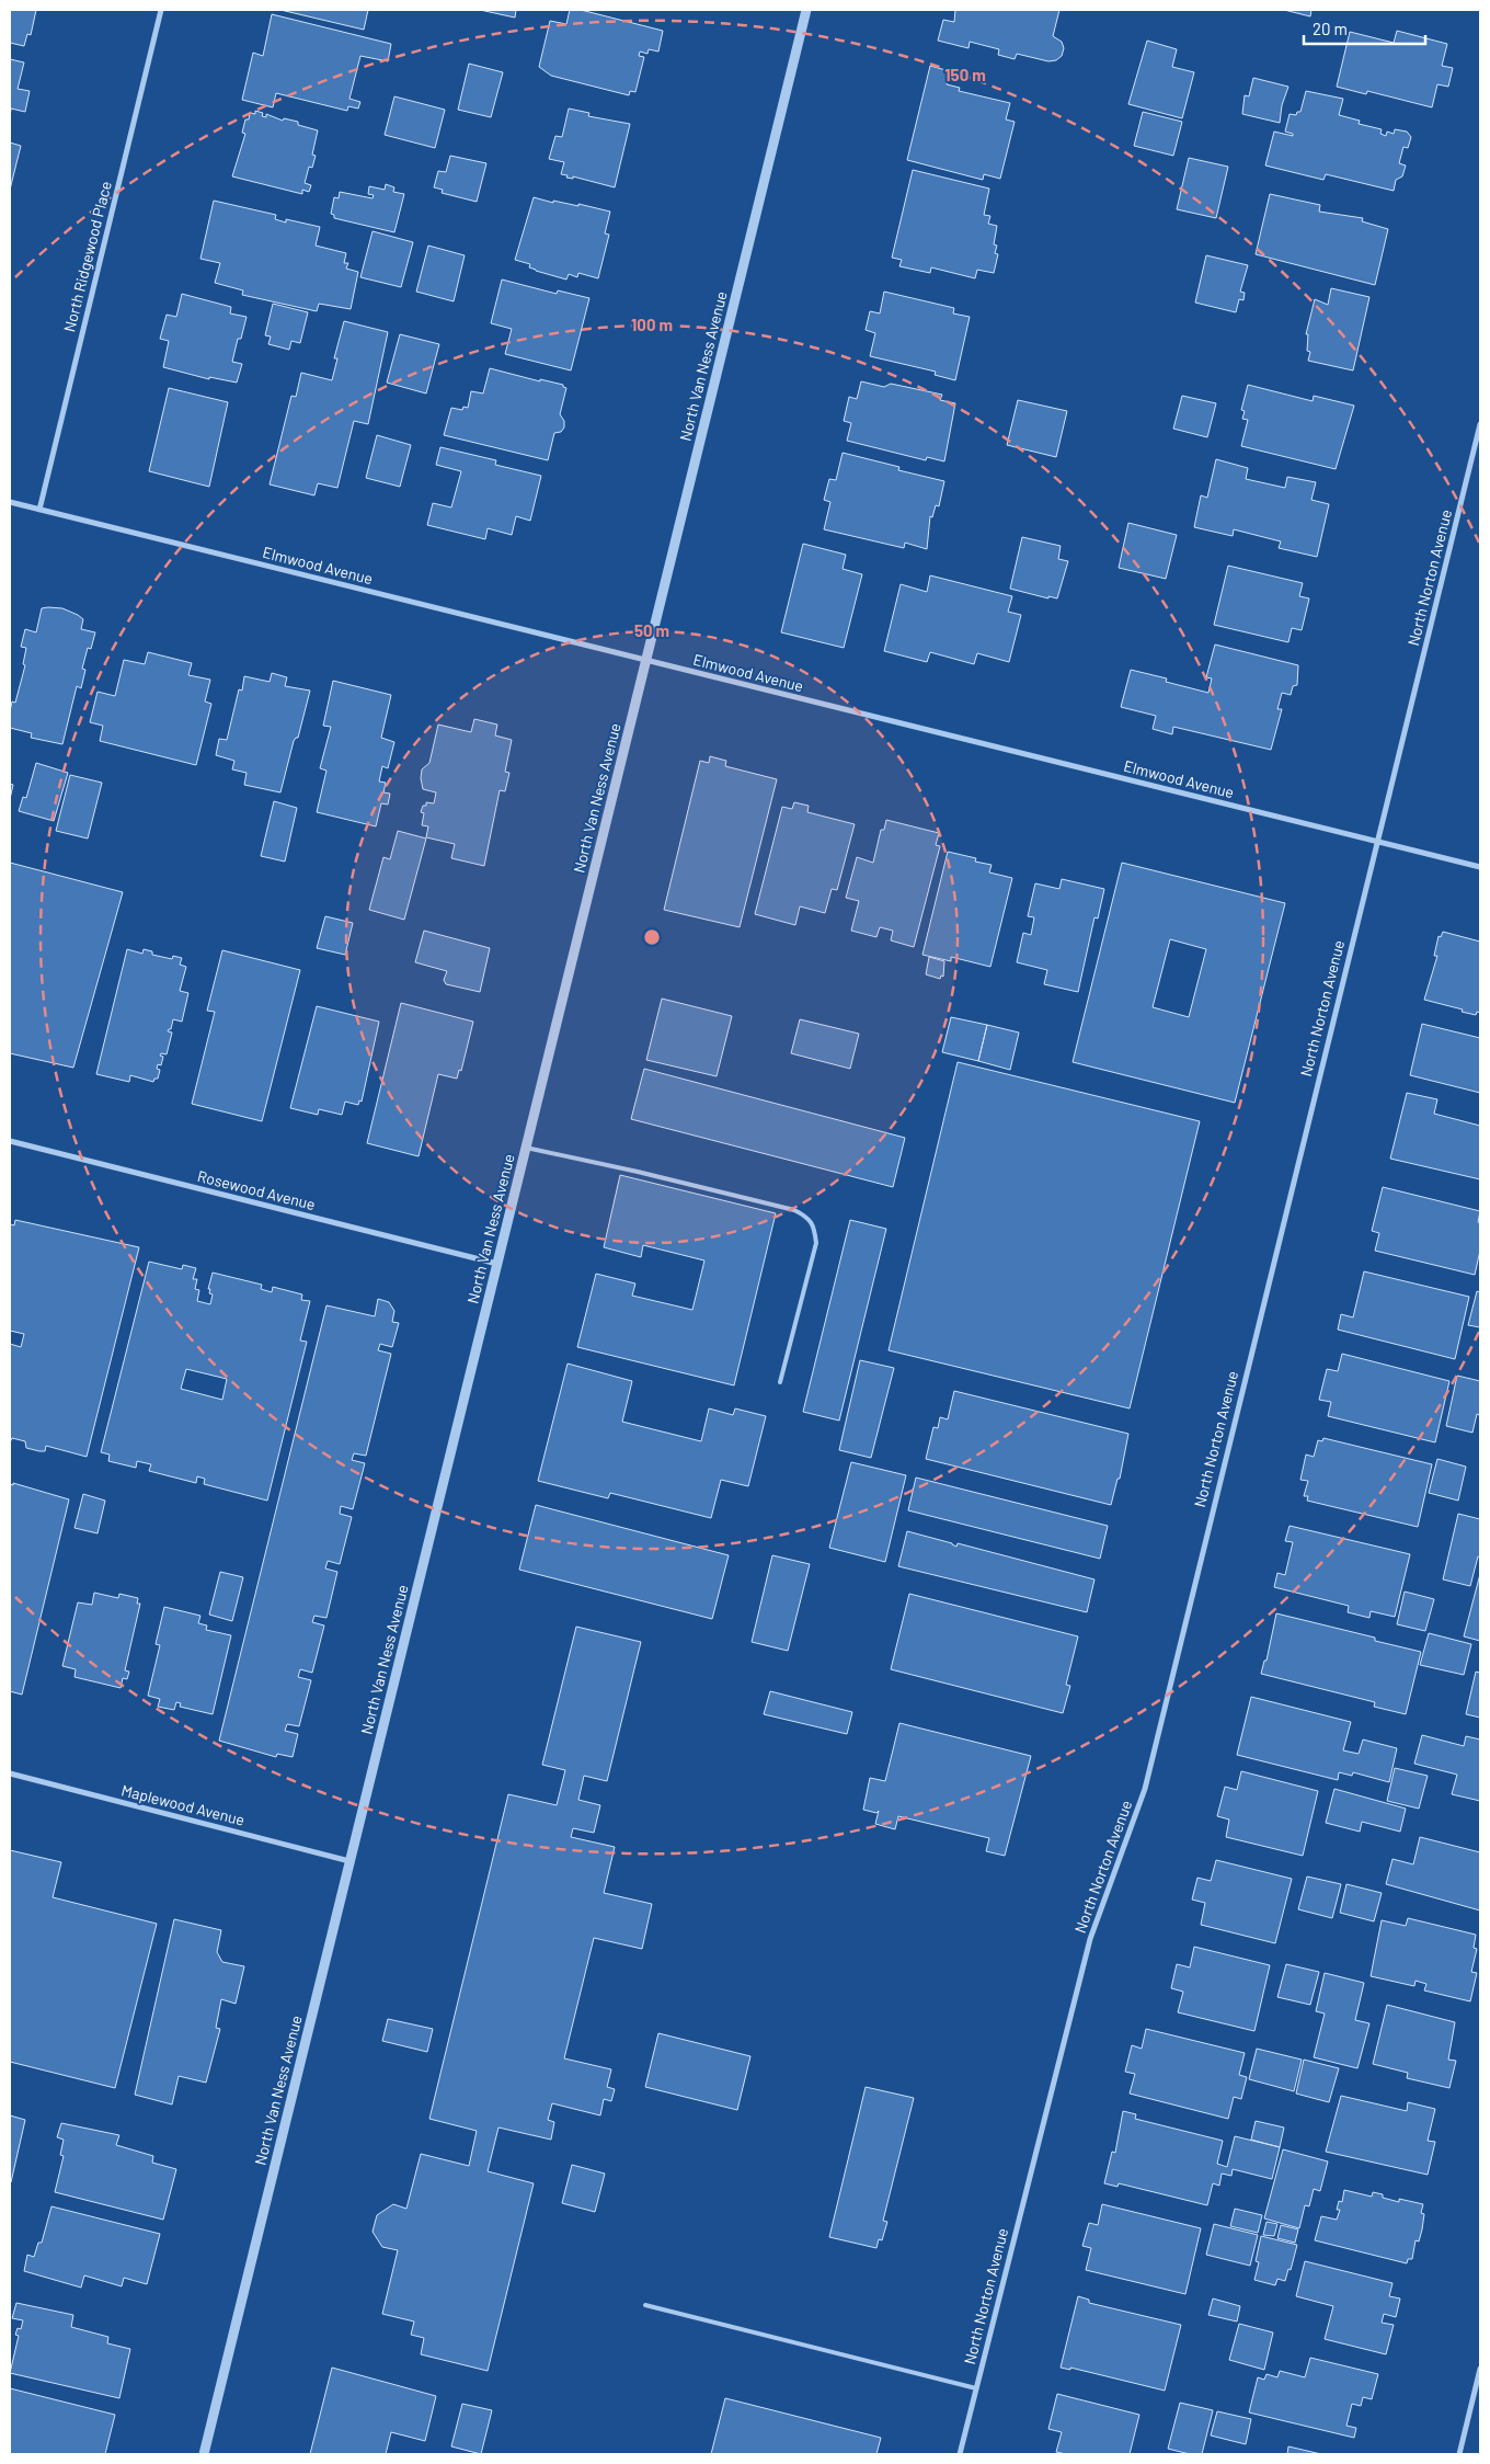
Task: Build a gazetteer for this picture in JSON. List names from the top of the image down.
{
  "streets": {
    "street": [
      "North Ridgewood Place",
      "North Van Ness Avenue",
      "Elmwood Avenue",
      "North Norton Avenue",
      "Rosewood Avenue",
      "Maplewood Avenue"
    ]
  },
  "crossings": [
    ["North Ridgewood Place", "Elmwood Avenue"],
    ["North Van Ness Avenue", "Elmwood Avenue"],
    ["North Van Ness Avenue", "Rosewood Avenue"],
    ["North Van Ness Avenue", "Maplewood Avenue"],
    ["Elmwood Avenue", "North Norton Avenue"]
  ],
  "scale_bar": "20 m",
  "rings": ["150 m", "100 m", "50 m"]
}
